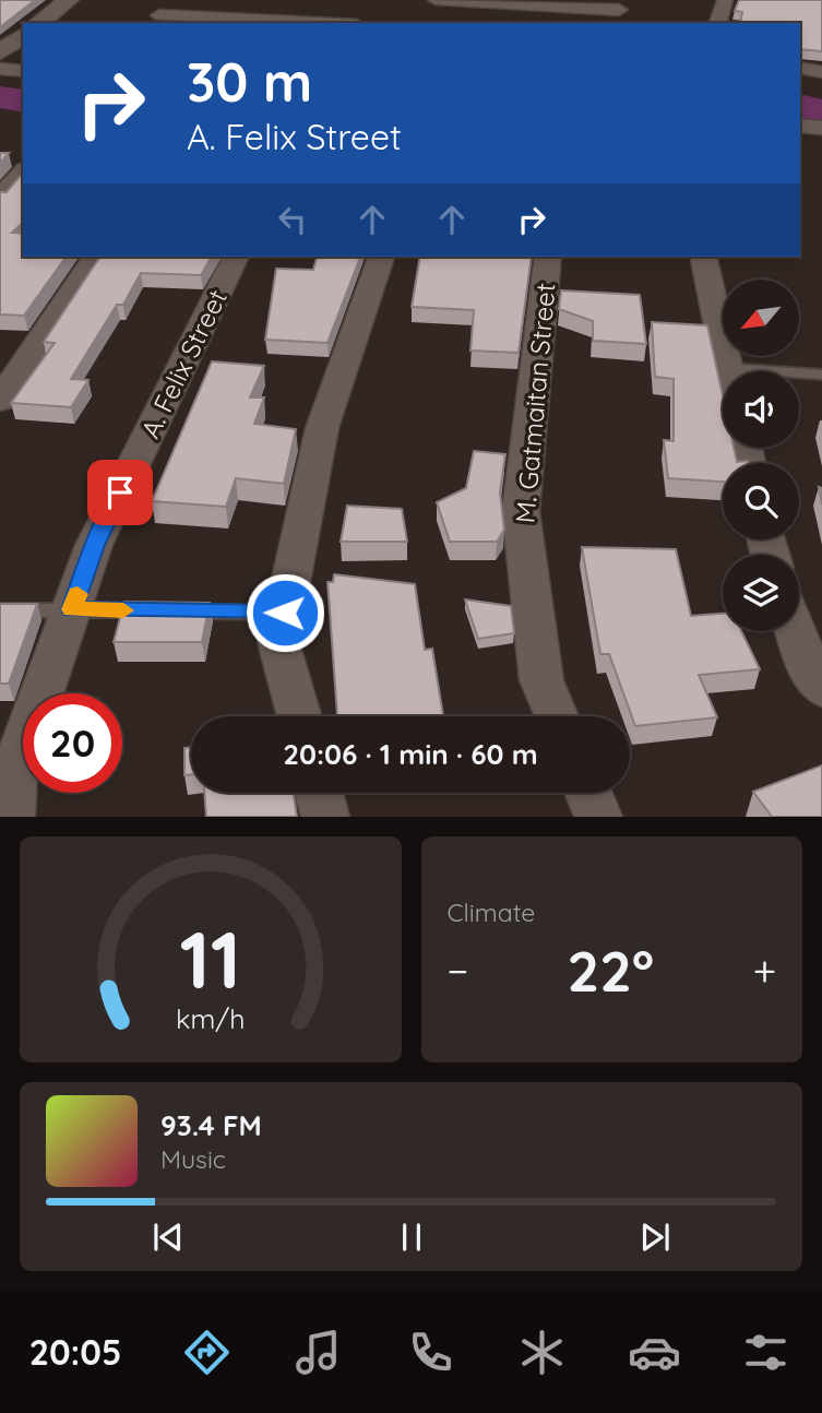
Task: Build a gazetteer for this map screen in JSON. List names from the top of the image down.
{
  "streets": {
    "street": ["A. Felix Street", "M. Gatmaitan Street"]
  },
  "north": "bottom left",
  "page": {
    "turn": ["30 m", "A. Felix Street"],
    "limit": "20",
    "trip": "20:06 · 1 min · 60 m",
    "tile": "Climate",
    "heat": ["−", "22°", "+"],
    "song": ["93.4 FM", "Music"],
    "tabs": "20:05",
    "gauge": ["11", "km/h"]
  }
}
